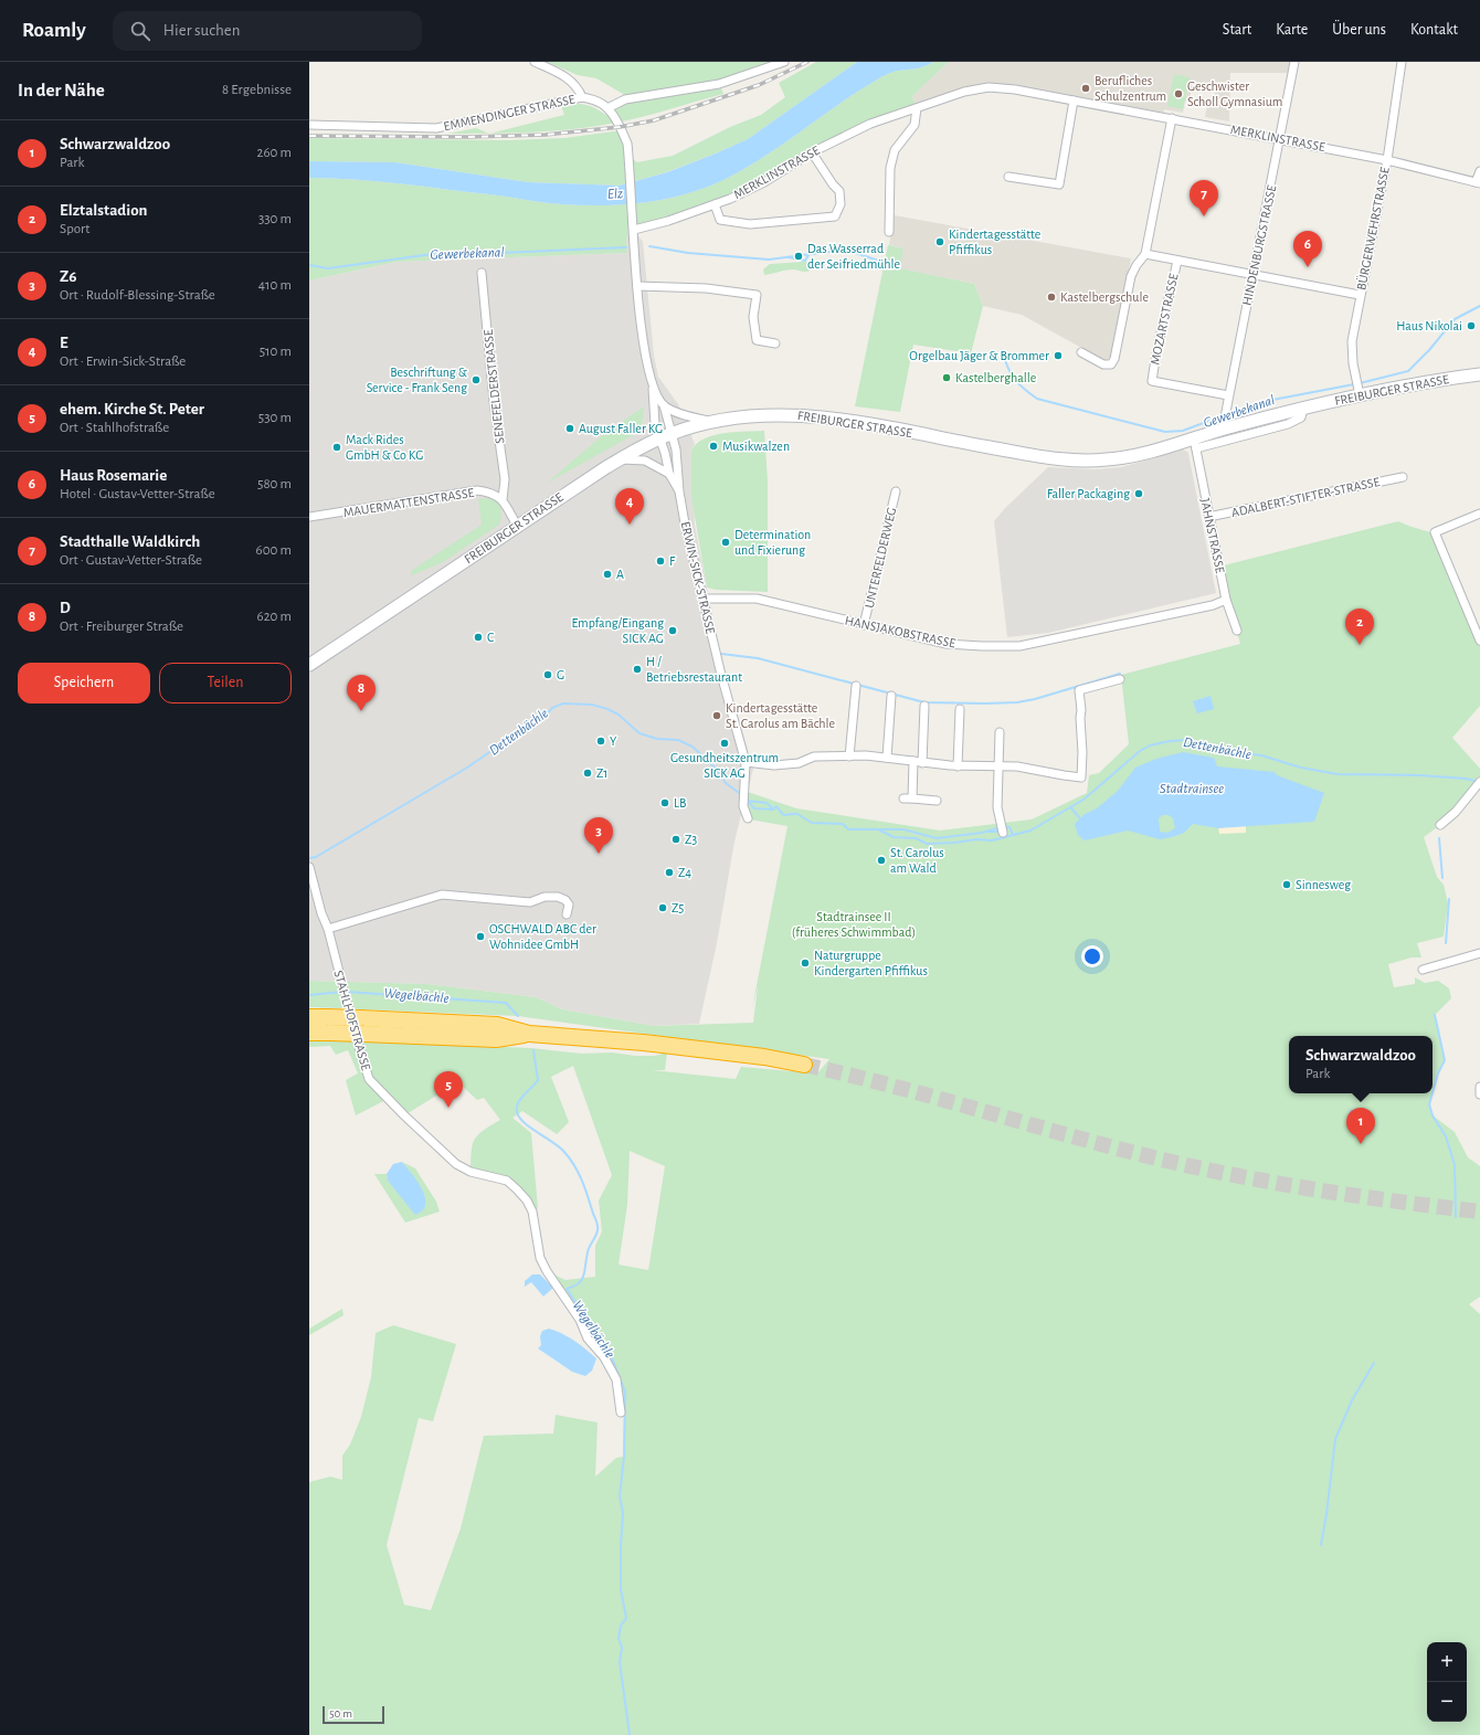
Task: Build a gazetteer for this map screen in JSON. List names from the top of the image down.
{
  "streets": {
    "street": [
      "EMMENDINGER STRASSE",
      "MERKLINSTRASSE",
      "BÜRGERWEHRSTRASSE",
      "HINDENBURGSTRASSE",
      "MOZARTSTRASSE",
      "SENEFELDERSTRASSE",
      "FREIBURGER STRASSE",
      "ADALBERT-STIFTER-STRASSE",
      "MAUERMATTENSTRASSE",
      "JAHNSTRASSE",
      "UNTERFELDERWEG",
      "ERWIN-SICK-STRASSE",
      "HANSJAKOBSTRASSE",
      "STAHLHOFSTRASSE"
    ]
  },
  "crossings": [
    ["MERKLINSTRASSE", "BÜRGERWEHRSTRASSE"],
    ["MERKLINSTRASSE", "HINDENBURGSTRASSE"],
    ["BÜRGERWEHRSTRASSE", "FREIBURGER STRASSE"],
    ["HINDENBURGSTRASSE", "MOZARTSTRASSE"],
    ["HINDENBURGSTRASSE", "FREIBURGER STRASSE"],
    ["SENEFELDERSTRASSE", "MAUERMATTENSTRASSE"],
    ["FREIBURGER STRASSE", "JAHNSTRASSE"],
    ["FREIBURGER STRASSE", "ERWIN-SICK-STRASSE"],
    ["ADALBERT-STIFTER-STRASSE", "JAHNSTRASSE"],
    ["JAHNSTRASSE", "HANSJAKOBSTRASSE"],
    ["UNTERFELDERWEG", "HANSJAKOBSTRASSE"],
    ["ERWIN-SICK-STRASSE", "HANSJAKOBSTRASSE"]
  ],
  "water": [
    "Elz",
    "Gewerbekanal",
    "Dettenbächle",
    "Stadtrainsee",
    "Wegelbächle"
  ],
  "parks": ["Stadtrainsee II (früheres Schwimmbad)"],
  "places": [
    "Berufliches Schulzentrum",
    "Geschwister Scholl Gymnasium",
    "Kindertagesstätte Pfiffikus",
    "Das Wasserrad der Seifriedmühle",
    "Kastelbergschule",
    "Haus Nikolai",
    "Orgelbau Jäger & Brommer",
    "Kastelberghalle",
    "Beschriftung & Service - Frank Seng",
    "August Faller KG",
    "Musikwalzen",
    "Mack Rides GmbH & Co KG",
    "Faller Packaging",
    "Determination und Fixierung",
    "F",
    "A",
    "Empfang/Eingang SICK AG",
    "C",
    "H / Betriebsrestaurant",
    "G",
    "Kindertagesstätte St. Carolus am Bächle",
    "Y",
    "Gesundheitszentrum SICK AG",
    "Z1",
    "LB",
    "Z3",
    "St. Carolus am Wald",
    "Z4",
    "Sinnesweg",
    "Z5",
    "OSCHWALD ABC der Wohnidee GmbH",
    "Naturgruppe Kindergarten Pfiffikus"
  ],
  "scale_bar": "50 m",
  "page": {
    "header": "Roamly",
    "search": "Hier suchen",
    "nav": [
      "Start",
      "Karte",
      "Über uns",
      "Kontakt"
    ],
    "heading": ["In der Nähe", "8 Ergebnisse"],
    "list": [
      {
        "mark": "1",
        "name": "Schwarzwaldzoo",
        "note": "Park",
        "value": "260 m"
      },
      {
        "mark": "2",
        "name": "Elztalstadion",
        "note": "Sport",
        "value": "330 m"
      },
      {
        "mark": "3",
        "name": "Z6",
        "note": "Ort · Rudolf-Blessing-Straße",
        "value": "410 m"
      },
      {
        "mark": "4",
        "name": "E",
        "note": "Ort · Erwin-Sick-Straße",
        "value": "510 m"
      },
      {
        "mark": "5",
        "name": "ehem. Kirche St. Peter",
        "note": "Ort · Stahlhofstraße",
        "value": "530 m"
      },
      {
        "mark": "6",
        "name": "Haus Rosemarie",
        "note": "Hotel · Gustav-Vetter-Straße",
        "value": "580 m"
      },
      {
        "mark": "7",
        "name": "Stadthalle Waldkirch",
        "note": "Ort · Gustav-Vetter-Straße",
        "value": "600 m"
      },
      {
        "mark": "8",
        "name": "D",
        "note": "Ort · Freiburger Straße",
        "value": "620 m"
      }
    ],
    "pins": [
      "7",
      "6",
      "4",
      "2",
      "8",
      "3",
      "5",
      "1"
    ],
    "buttons": ["Speichern", "Teilen"],
    "popup": ["Schwarzwaldzoo", "Park"],
    "map_buttons": ["+", "−"],
    "scale": "50 m"
  }
}
